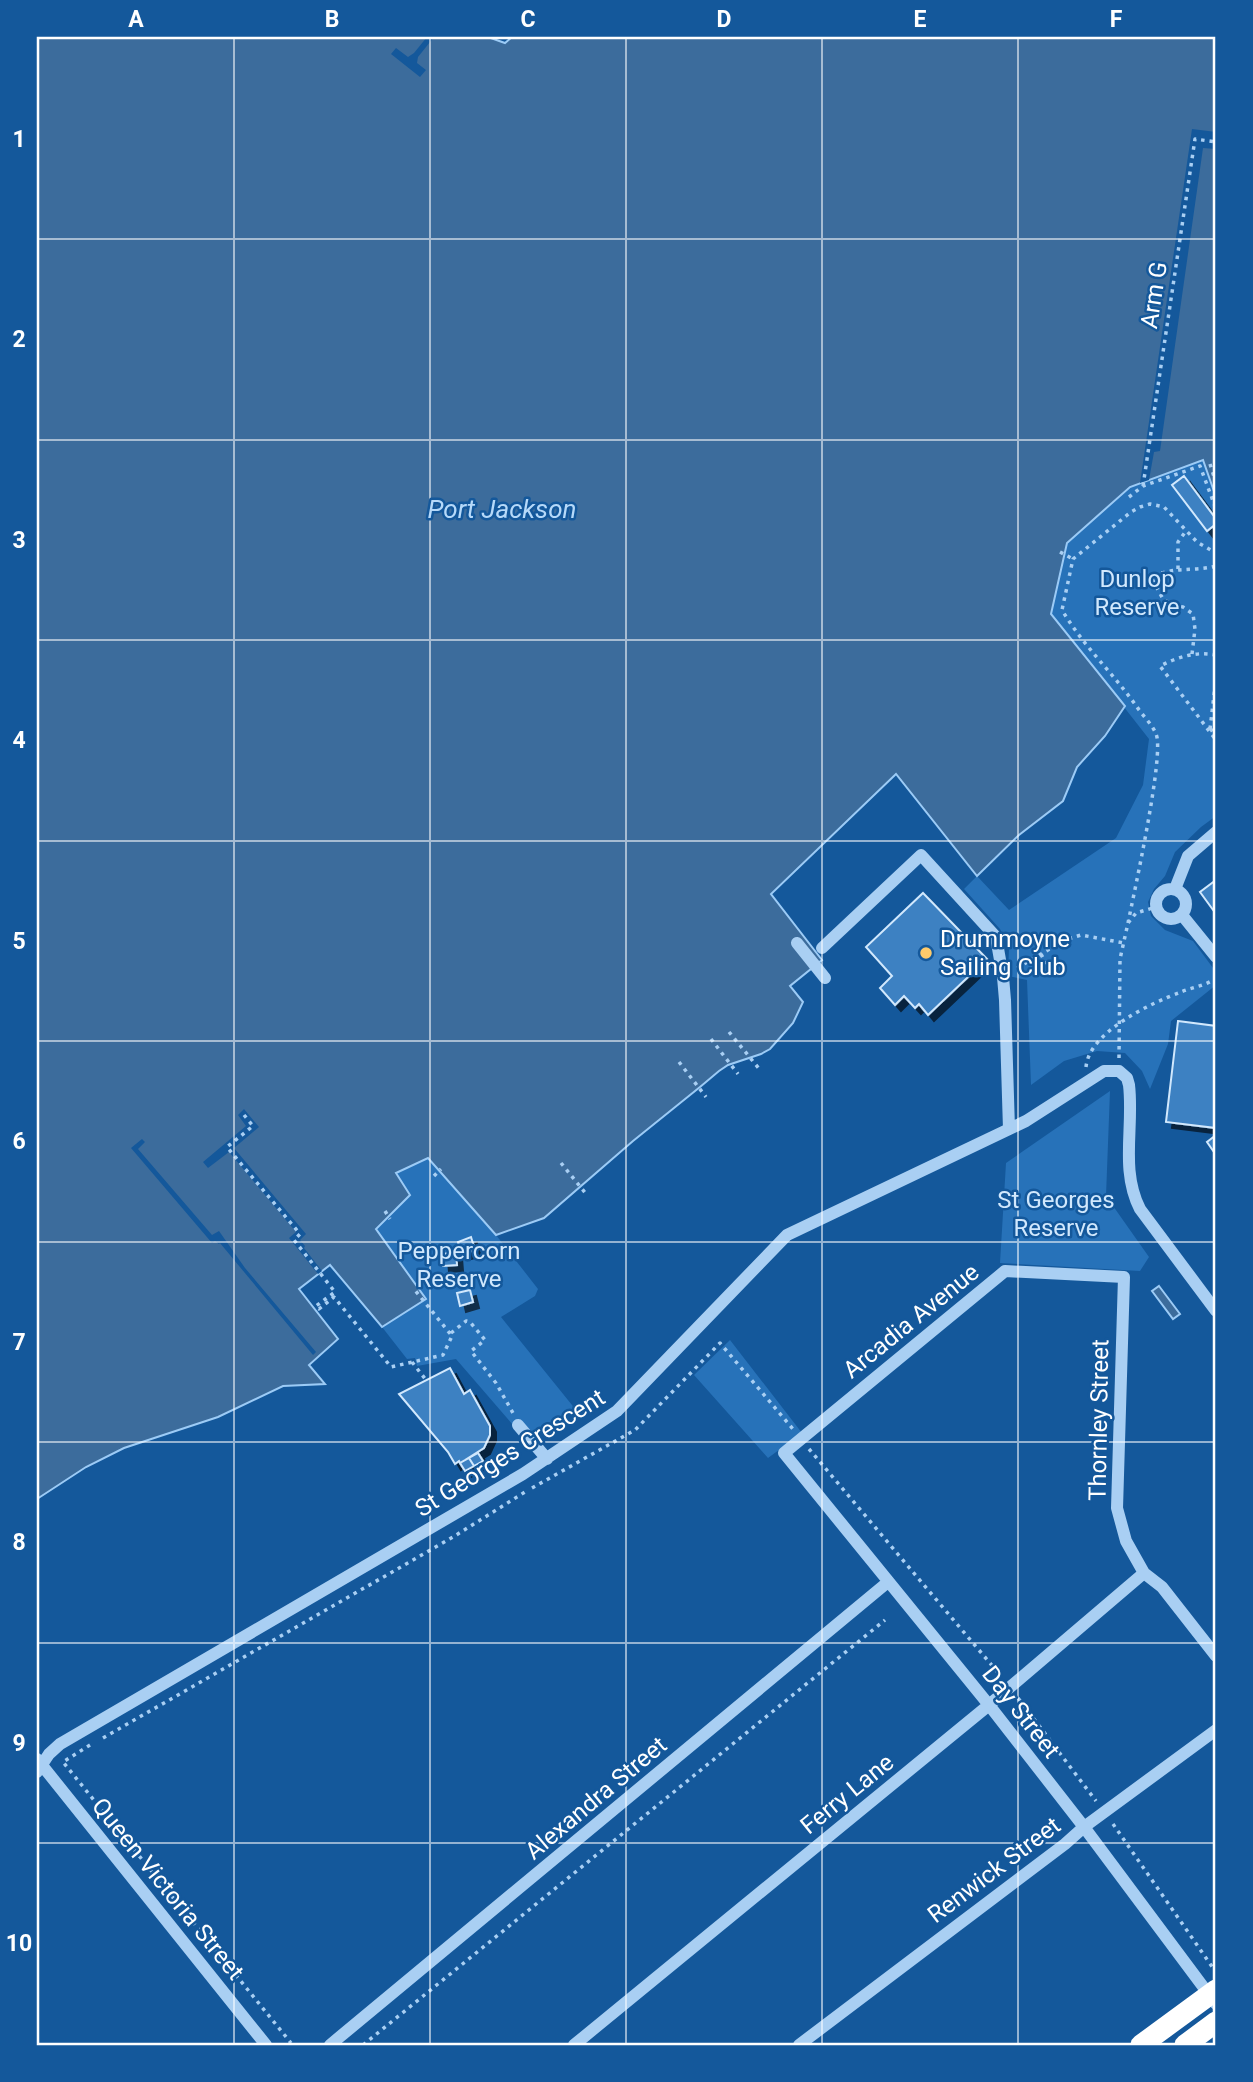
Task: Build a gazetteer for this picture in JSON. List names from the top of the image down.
{
  "streets": {
    "street": [
      "Arcadia Avenue",
      "Thornley Street",
      "St Georges Crescent",
      "Day Street",
      "Ferry Lane",
      "Alexandra Street",
      "Renwick Street",
      "Queen Victoria Street"
    ],
    "path": ["Arm G"]
  },
  "crossings": [
    ["Arcadia Avenue", "Thornley Street"],
    ["Arcadia Avenue", "Day Street"],
    ["Thornley Street", "Ferry Lane"],
    ["St Georges Crescent", "Queen Victoria Street"],
    ["Day Street", "Ferry Lane"],
    ["Day Street", "Alexandra Street"],
    ["Day Street", "Renwick Street"]
  ],
  "water": ["Port Jackson"],
  "parks": ["Dunlop Reserve", "St Georges Reserve", "Peppercorn Reserve"],
  "places": ["Drummoyne Sailing Club"],
  "grid": {
    "columns": [
      "A",
      "B",
      "C",
      "D",
      "E",
      "F"
    ],
    "rows": [
      "1",
      "2",
      "3",
      "4",
      "5",
      "6",
      "7",
      "8",
      "9",
      "10"
    ]
  }
}
